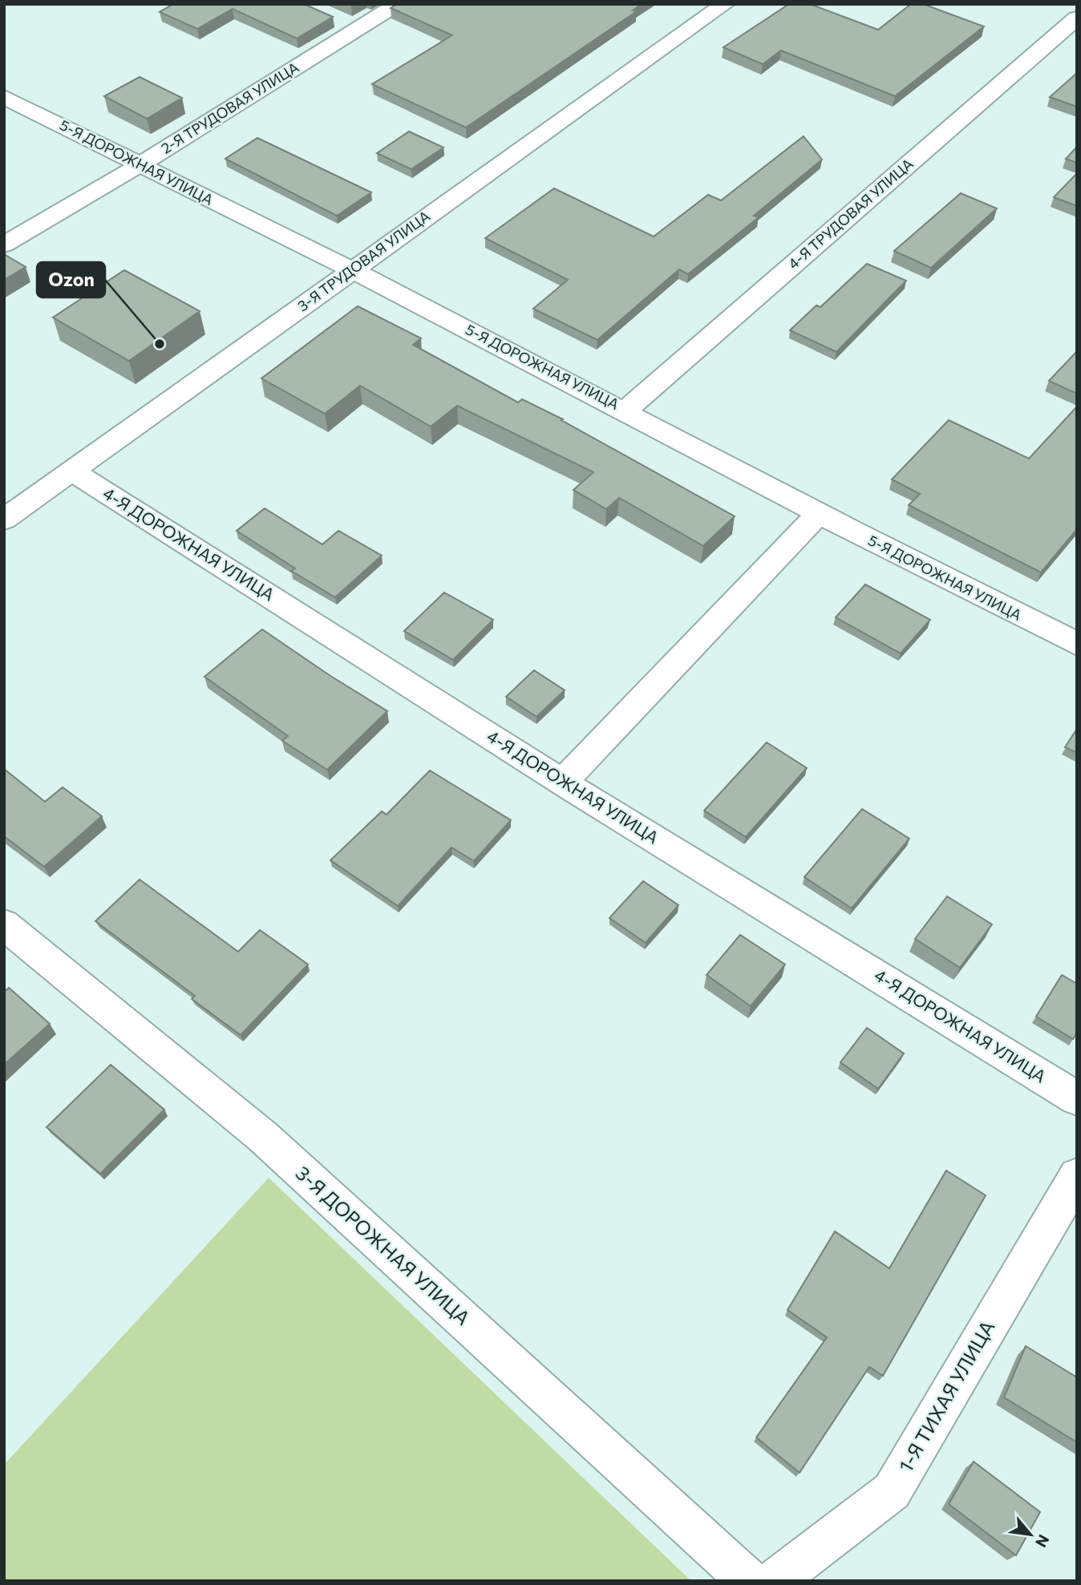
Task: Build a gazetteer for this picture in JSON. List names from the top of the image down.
{
  "streets": {
    "street": [
      "2-Я ТРУДОВАЯ УЛИЦА",
      "5-Я ДОРОЖНАЯ УЛИЦА",
      "4-Я ТРУДОВАЯ УЛИЦА",
      "3-Я ТРУДОВАЯ УЛИЦА",
      "4-Я ДОРОЖНАЯ УЛИЦА",
      "3-Я ДОРОЖНАЯ УЛИЦА",
      "1-Я ТИХАЯ УЛИЦА"
    ]
  },
  "crossings": [
    ["2-Я ТРУДОВАЯ УЛИЦА", "5-Я ДОРОЖНАЯ УЛИЦА"],
    ["5-Я ДОРОЖНАЯ УЛИЦА", "4-Я ТРУДОВАЯ УЛИЦА"],
    ["5-Я ДОРОЖНАЯ УЛИЦА", "3-Я ТРУДОВАЯ УЛИЦА"],
    ["3-Я ТРУДОВАЯ УЛИЦА", "4-Я ДОРОЖНАЯ УЛИЦА"]
  ],
  "places": ["Ozon"],
  "north": "bottom right"
}
